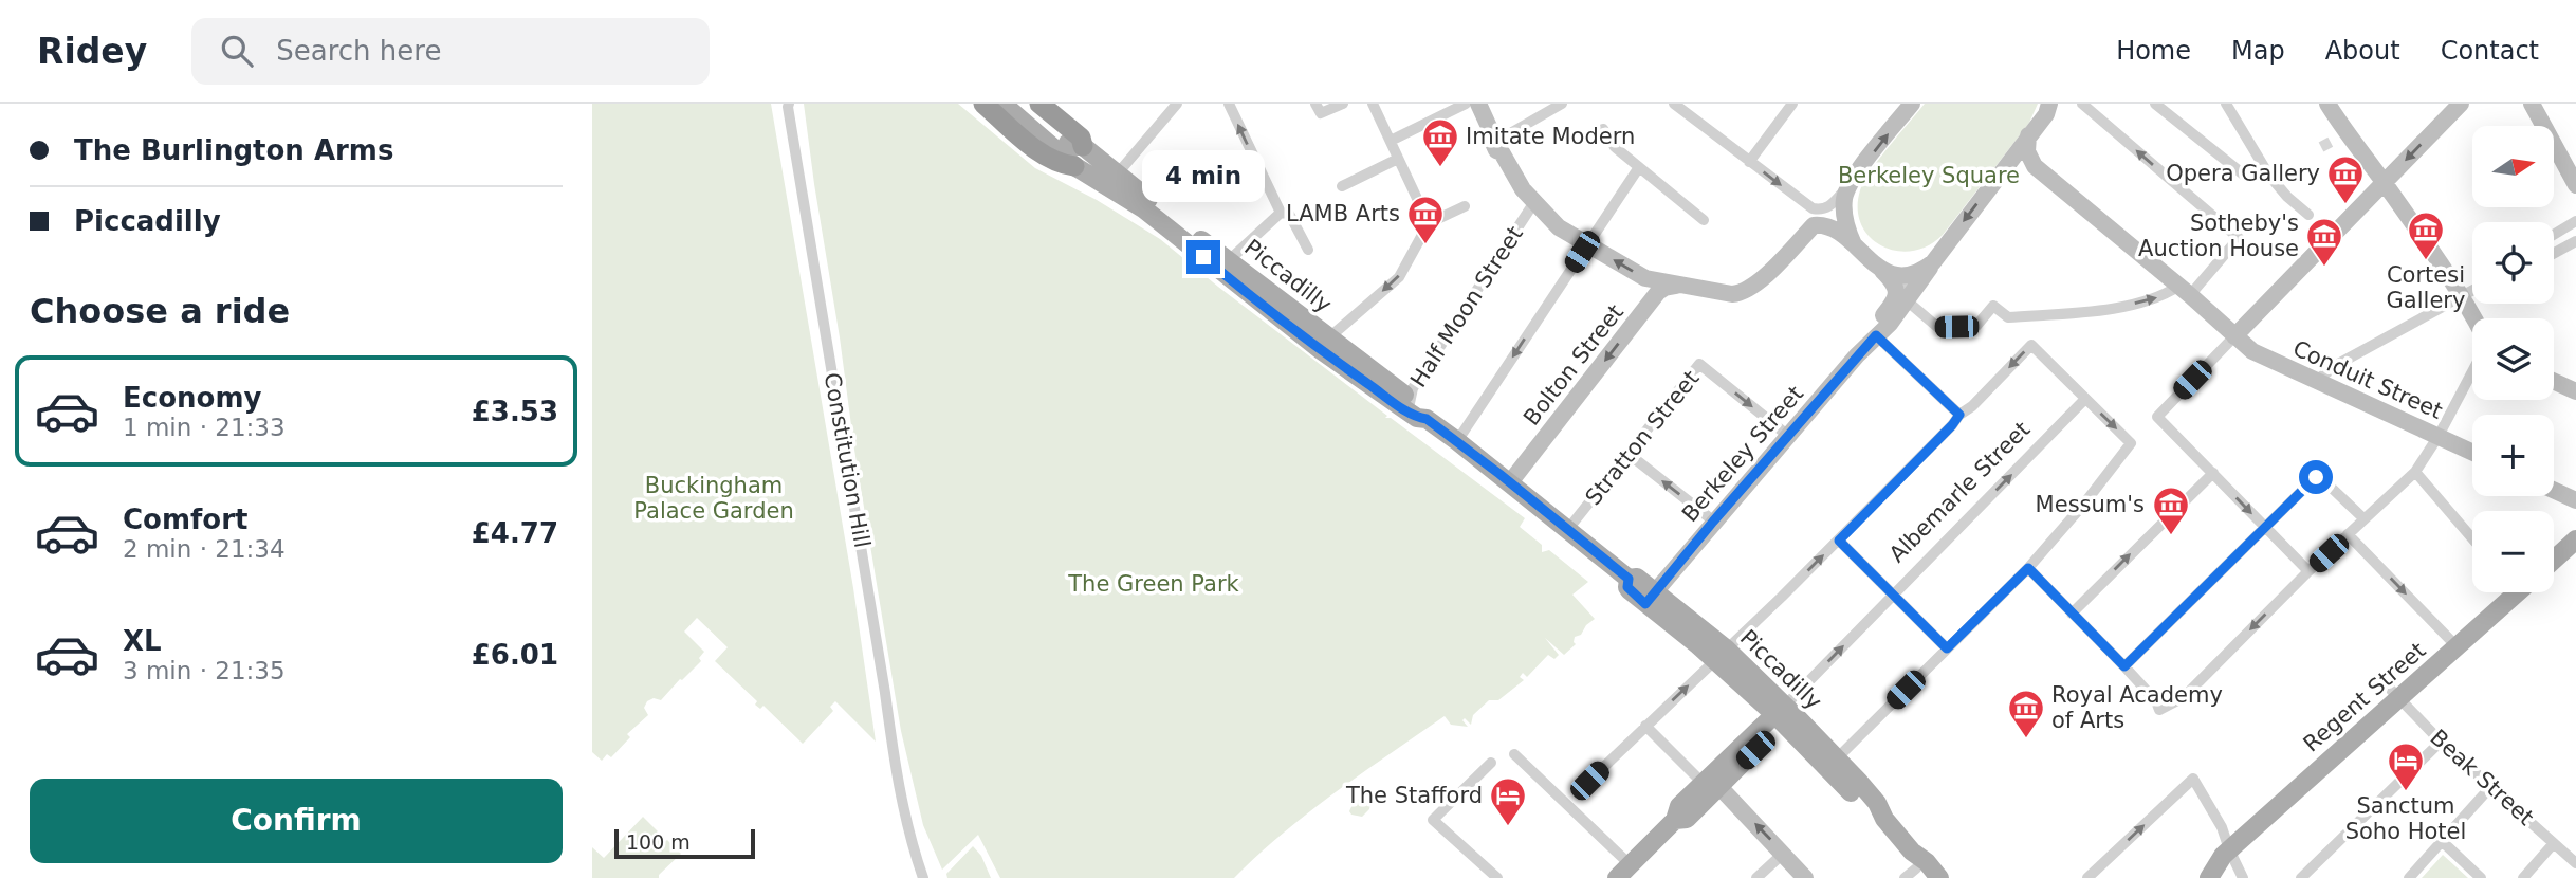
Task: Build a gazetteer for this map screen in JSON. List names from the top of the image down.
{
  "streets": {
    "main road": ["Piccadilly", "Regent Street"],
    "street": [
      "Half Moon Street",
      "Bolton Street",
      "Conduit Street",
      "Stratton Street",
      "Berkeley Street",
      "Constitution Hill",
      "Albemarle Street",
      "Beak Street"
    ]
  },
  "crossings": [
    ["Piccadilly", "Half Moon Street"],
    ["Piccadilly", "Bolton Street"],
    ["Piccadilly", "Stratton Street"],
    ["Piccadilly", "Berkeley Street"],
    ["Piccadilly", "Albemarle Street"],
    ["Stratton Street", "Berkeley Street"],
    ["Regent Street", "Beak Street"]
  ],
  "parks": ["Berkeley Square", "Buckingham Palace Garden", "The Green Park"],
  "places": {
    "museum": [
      "Imitate Modern",
      "Opera Gallery",
      "LAMB Arts",
      "Cortesi Gallery",
      "Sotheby's Auction House",
      "Messum's",
      "Royal Academy of Arts"
    ],
    "hotel": ["Sanctum Soho Hotel", "The Stafford"]
  },
  "scale_bar": "100 m",
  "north": "right",
  "page": {
    "header": "Ridey",
    "search": "Search here",
    "nav": [
      "Home",
      "Map",
      "About",
      "Contact"
    ],
    "banner": ["The Burlington Arms", "Piccadilly"],
    "map_buttons": ["+", "−"],
    "bubble": "4 min",
    "heading": "Choose a ride",
    "list": [
      {
        "name": "Economy",
        "note": "1 min · 21:33",
        "value": "£3.53"
      },
      {
        "name": "Comfort",
        "note": "2 min · 21:34",
        "value": "£4.77"
      },
      {
        "name": "XL",
        "note": "3 min · 21:35",
        "value": "£6.01"
      }
    ],
    "buttons": "Confirm",
    "scale": "100 m"
  }
}
